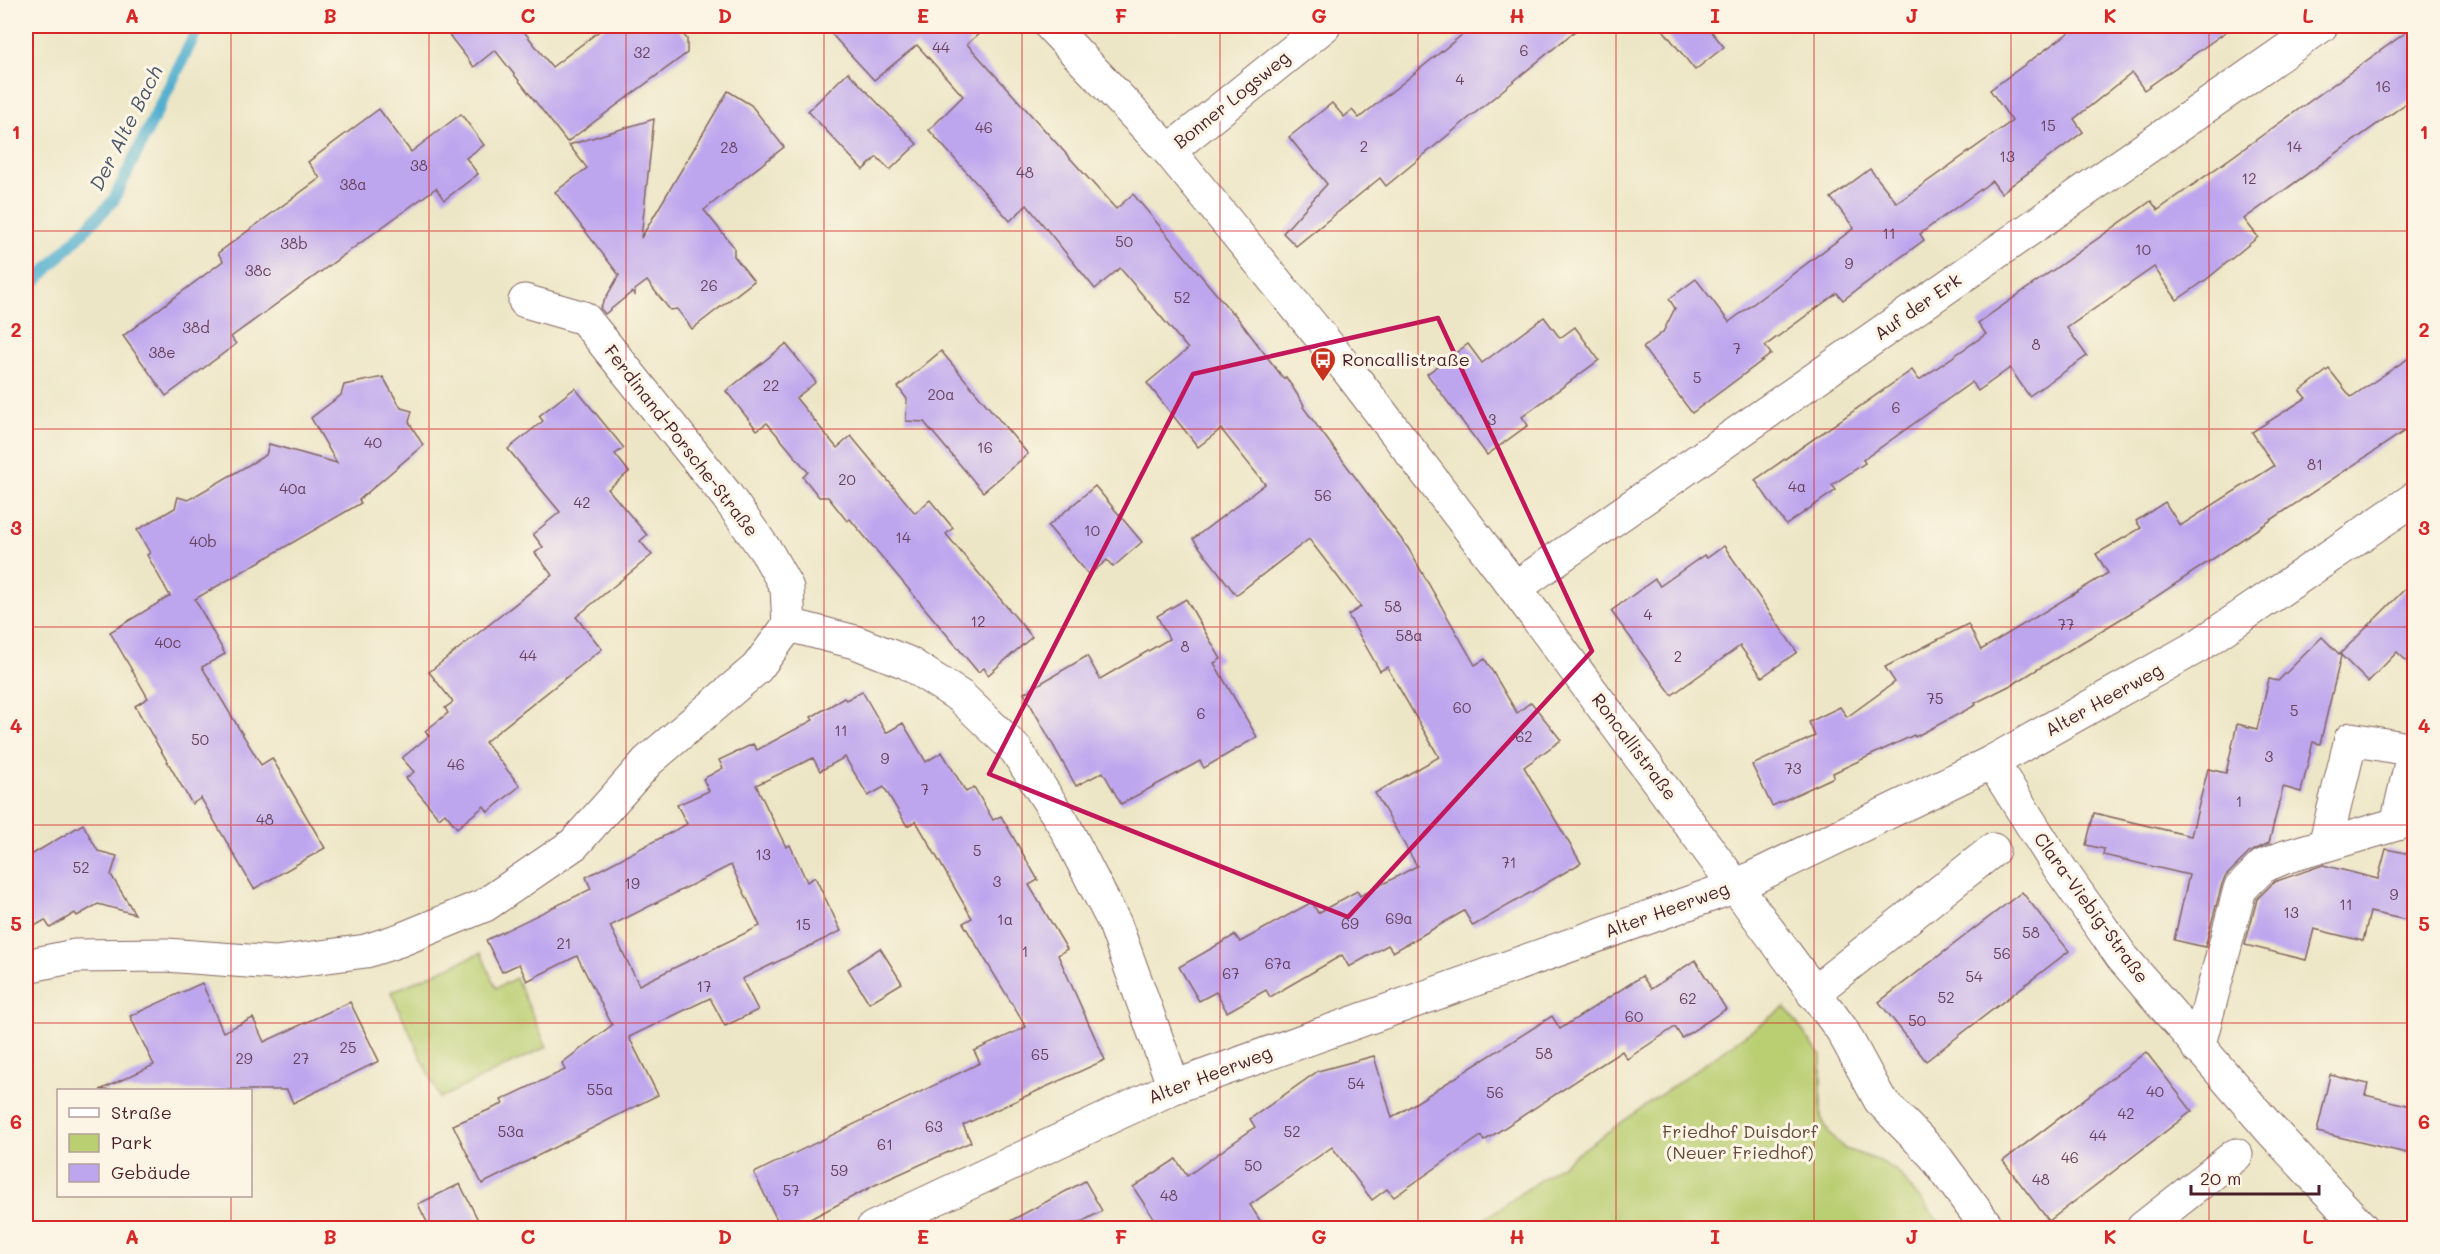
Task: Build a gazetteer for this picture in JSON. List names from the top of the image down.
{
  "streets": {
    "street": [
      "Bonner Logsweg",
      "Auf der Erk",
      "Ferdinand-Porsche-Straße",
      "Alter Heerweg",
      "Roncallistraße",
      "Clara-Viebig-Straße"
    ]
  },
  "crossings": [
    ["Bonner Logsweg", "Roncallistraße"],
    ["Auf der Erk", "Roncallistraße"],
    ["Alter Heerweg", "Roncallistraße"],
    ["Alter Heerweg", "Clara-Viebig-Straße"]
  ],
  "water": ["Der Alte Bach"],
  "parks": ["Friedhof Duisdorf (Neuer Friedhof)"],
  "places": {
    "bus stop": ["Roncallistraße"]
  },
  "house_numbers": [
    "44",
    "6",
    "32",
    "4",
    "16",
    "15",
    "46",
    "2",
    "14",
    "28",
    "13",
    "38",
    "48",
    "12",
    "38a",
    "11",
    "50",
    "38b",
    "10",
    "9",
    "38c",
    "26",
    "52",
    "38d",
    "8",
    "7",
    "38e",
    "5",
    "22",
    "20a",
    "6",
    "3",
    "40",
    "16",
    "81",
    "20",
    "4a",
    "40a",
    "56",
    "42",
    "10",
    "14",
    "40b",
    "58",
    "4",
    "12",
    "77",
    "58a",
    "40c",
    "8",
    "44",
    "2",
    "75",
    "60",
    "5",
    "6",
    "11",
    "62",
    "50",
    "3",
    "9",
    "46",
    "73",
    "7",
    "1",
    "48",
    "5",
    "13",
    "71",
    "52",
    "3",
    "19",
    "9",
    "11",
    "13",
    "69a",
    "1a",
    "69",
    "15",
    "58",
    "21",
    "1",
    "56",
    "67a",
    "67",
    "54",
    "17",
    "52",
    "62",
    "60",
    "50",
    "25",
    "58",
    "65",
    "29",
    "27",
    "54",
    "55a",
    "40",
    "56",
    "42",
    "63",
    "53a",
    "52",
    "44",
    "61",
    "46",
    "50",
    "59",
    "48",
    "57",
    "48"
  ],
  "legend": ["Straße", "Park", "Gebäude"],
  "scale_bar": "20 m",
  "grid": {
    "columns": [
      "A",
      "B",
      "C",
      "D",
      "E",
      "F",
      "G",
      "H",
      "I",
      "J",
      "K",
      "L"
    ],
    "rows": [
      "1",
      "2",
      "3",
      "4",
      "5",
      "6"
    ]
  }
}
